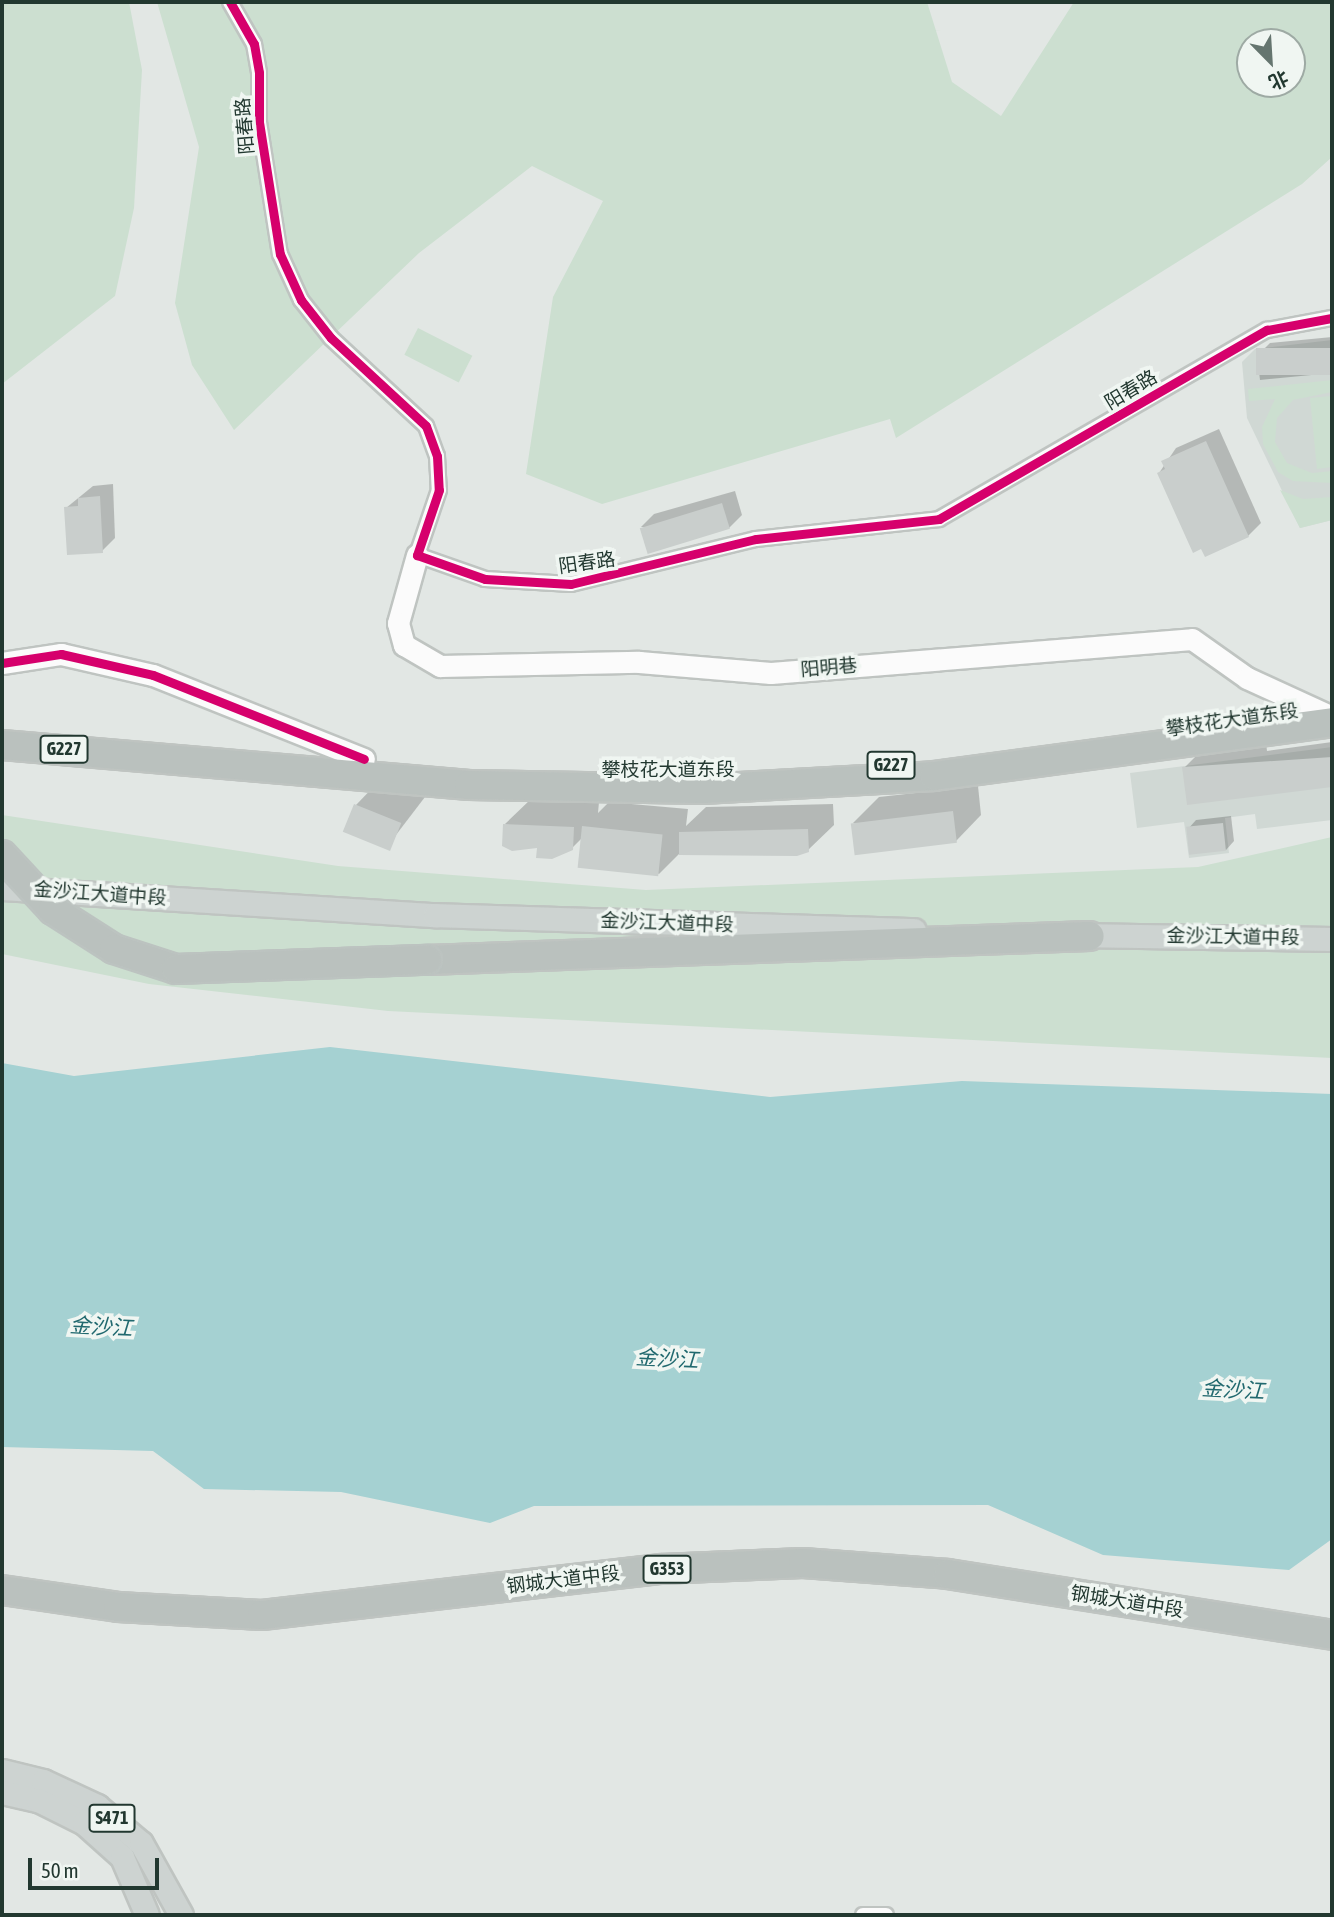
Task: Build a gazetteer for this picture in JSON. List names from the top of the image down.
{
  "streets": {
    "highway": [
      "攀枝花大道东段",
      "G227",
      "G353",
      "钢城大道中段"
    ],
    "main road": ["金沙江大道中段", "S471"],
    "street": ["阳春路", "阳明巷"]
  },
  "crossings": [
    ["阳春路", "阳明巷"],
    ["阳明巷", "攀枝花大道东段"],
    ["攀枝花大道东段", "G227"]
  ],
  "water": ["金沙江"],
  "scale_bar": "50 m",
  "north": "bottom right"
}
